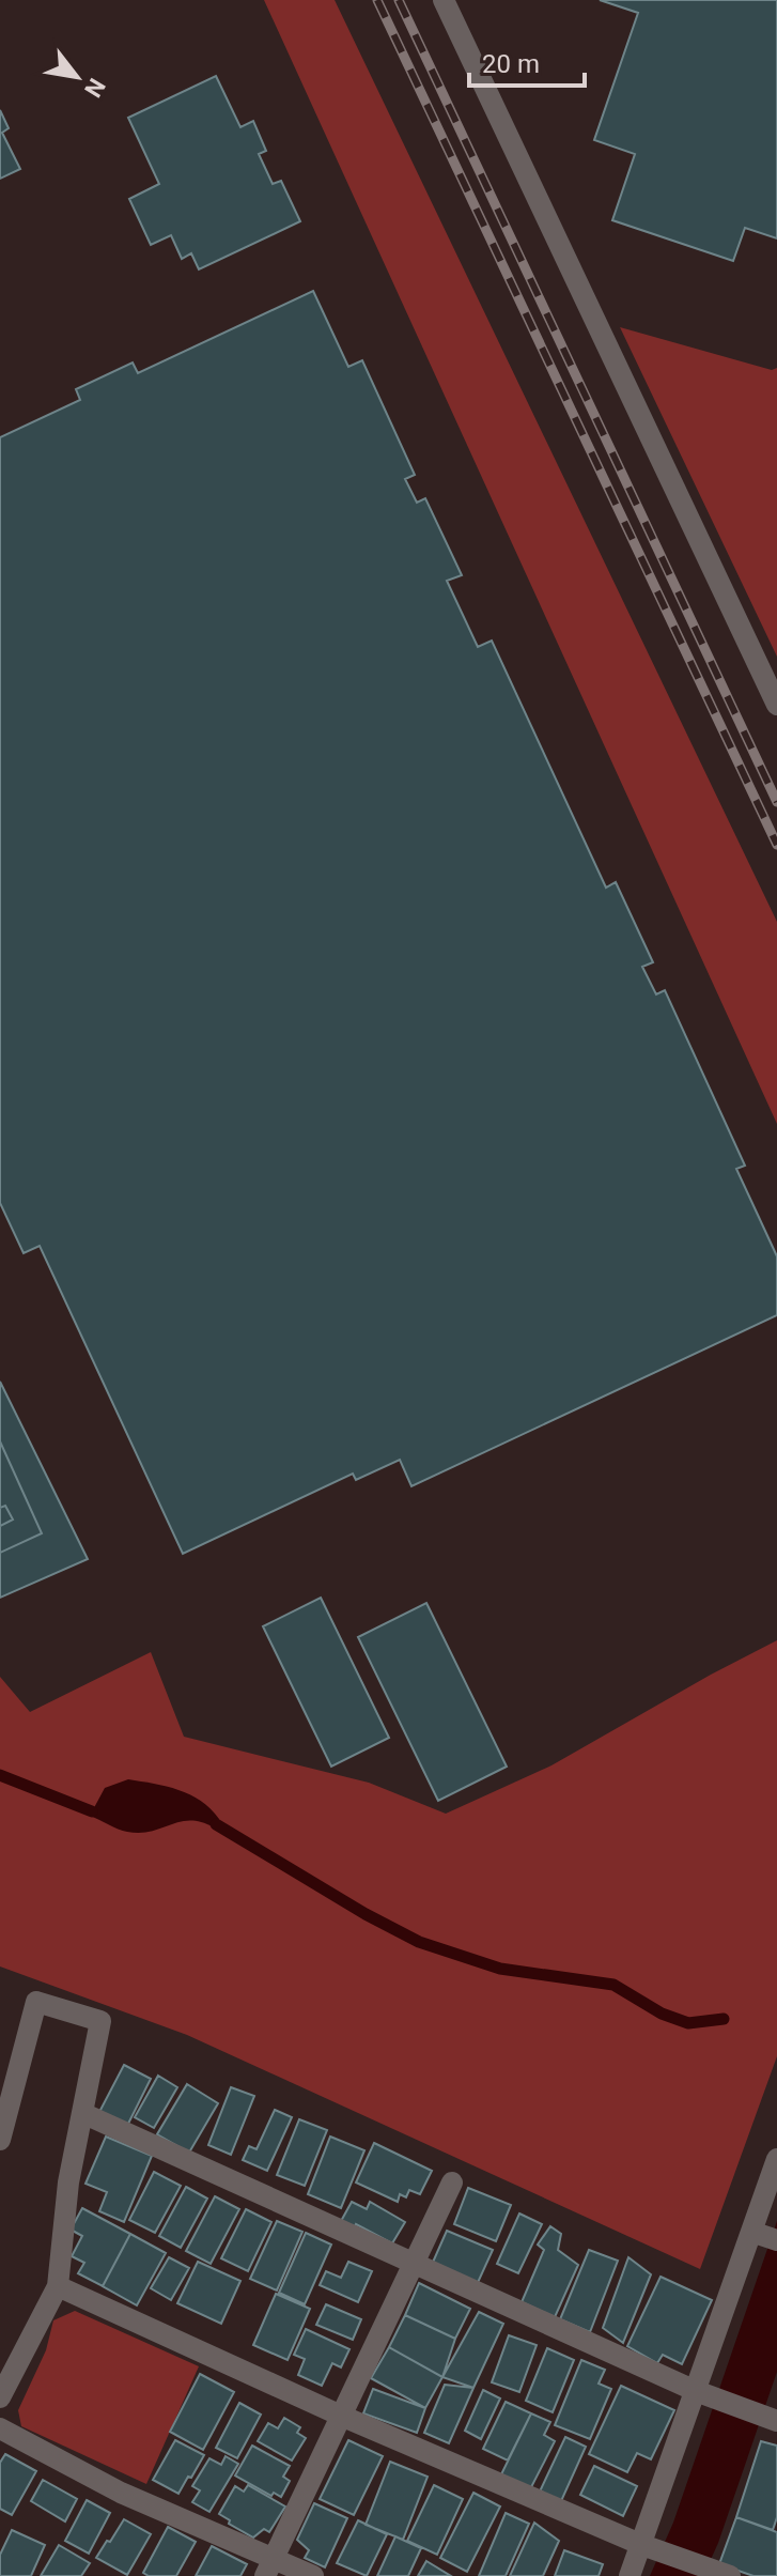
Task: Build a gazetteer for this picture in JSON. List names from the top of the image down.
{
  "scale_bar": "20 m",
  "north": "bottom right"
}
